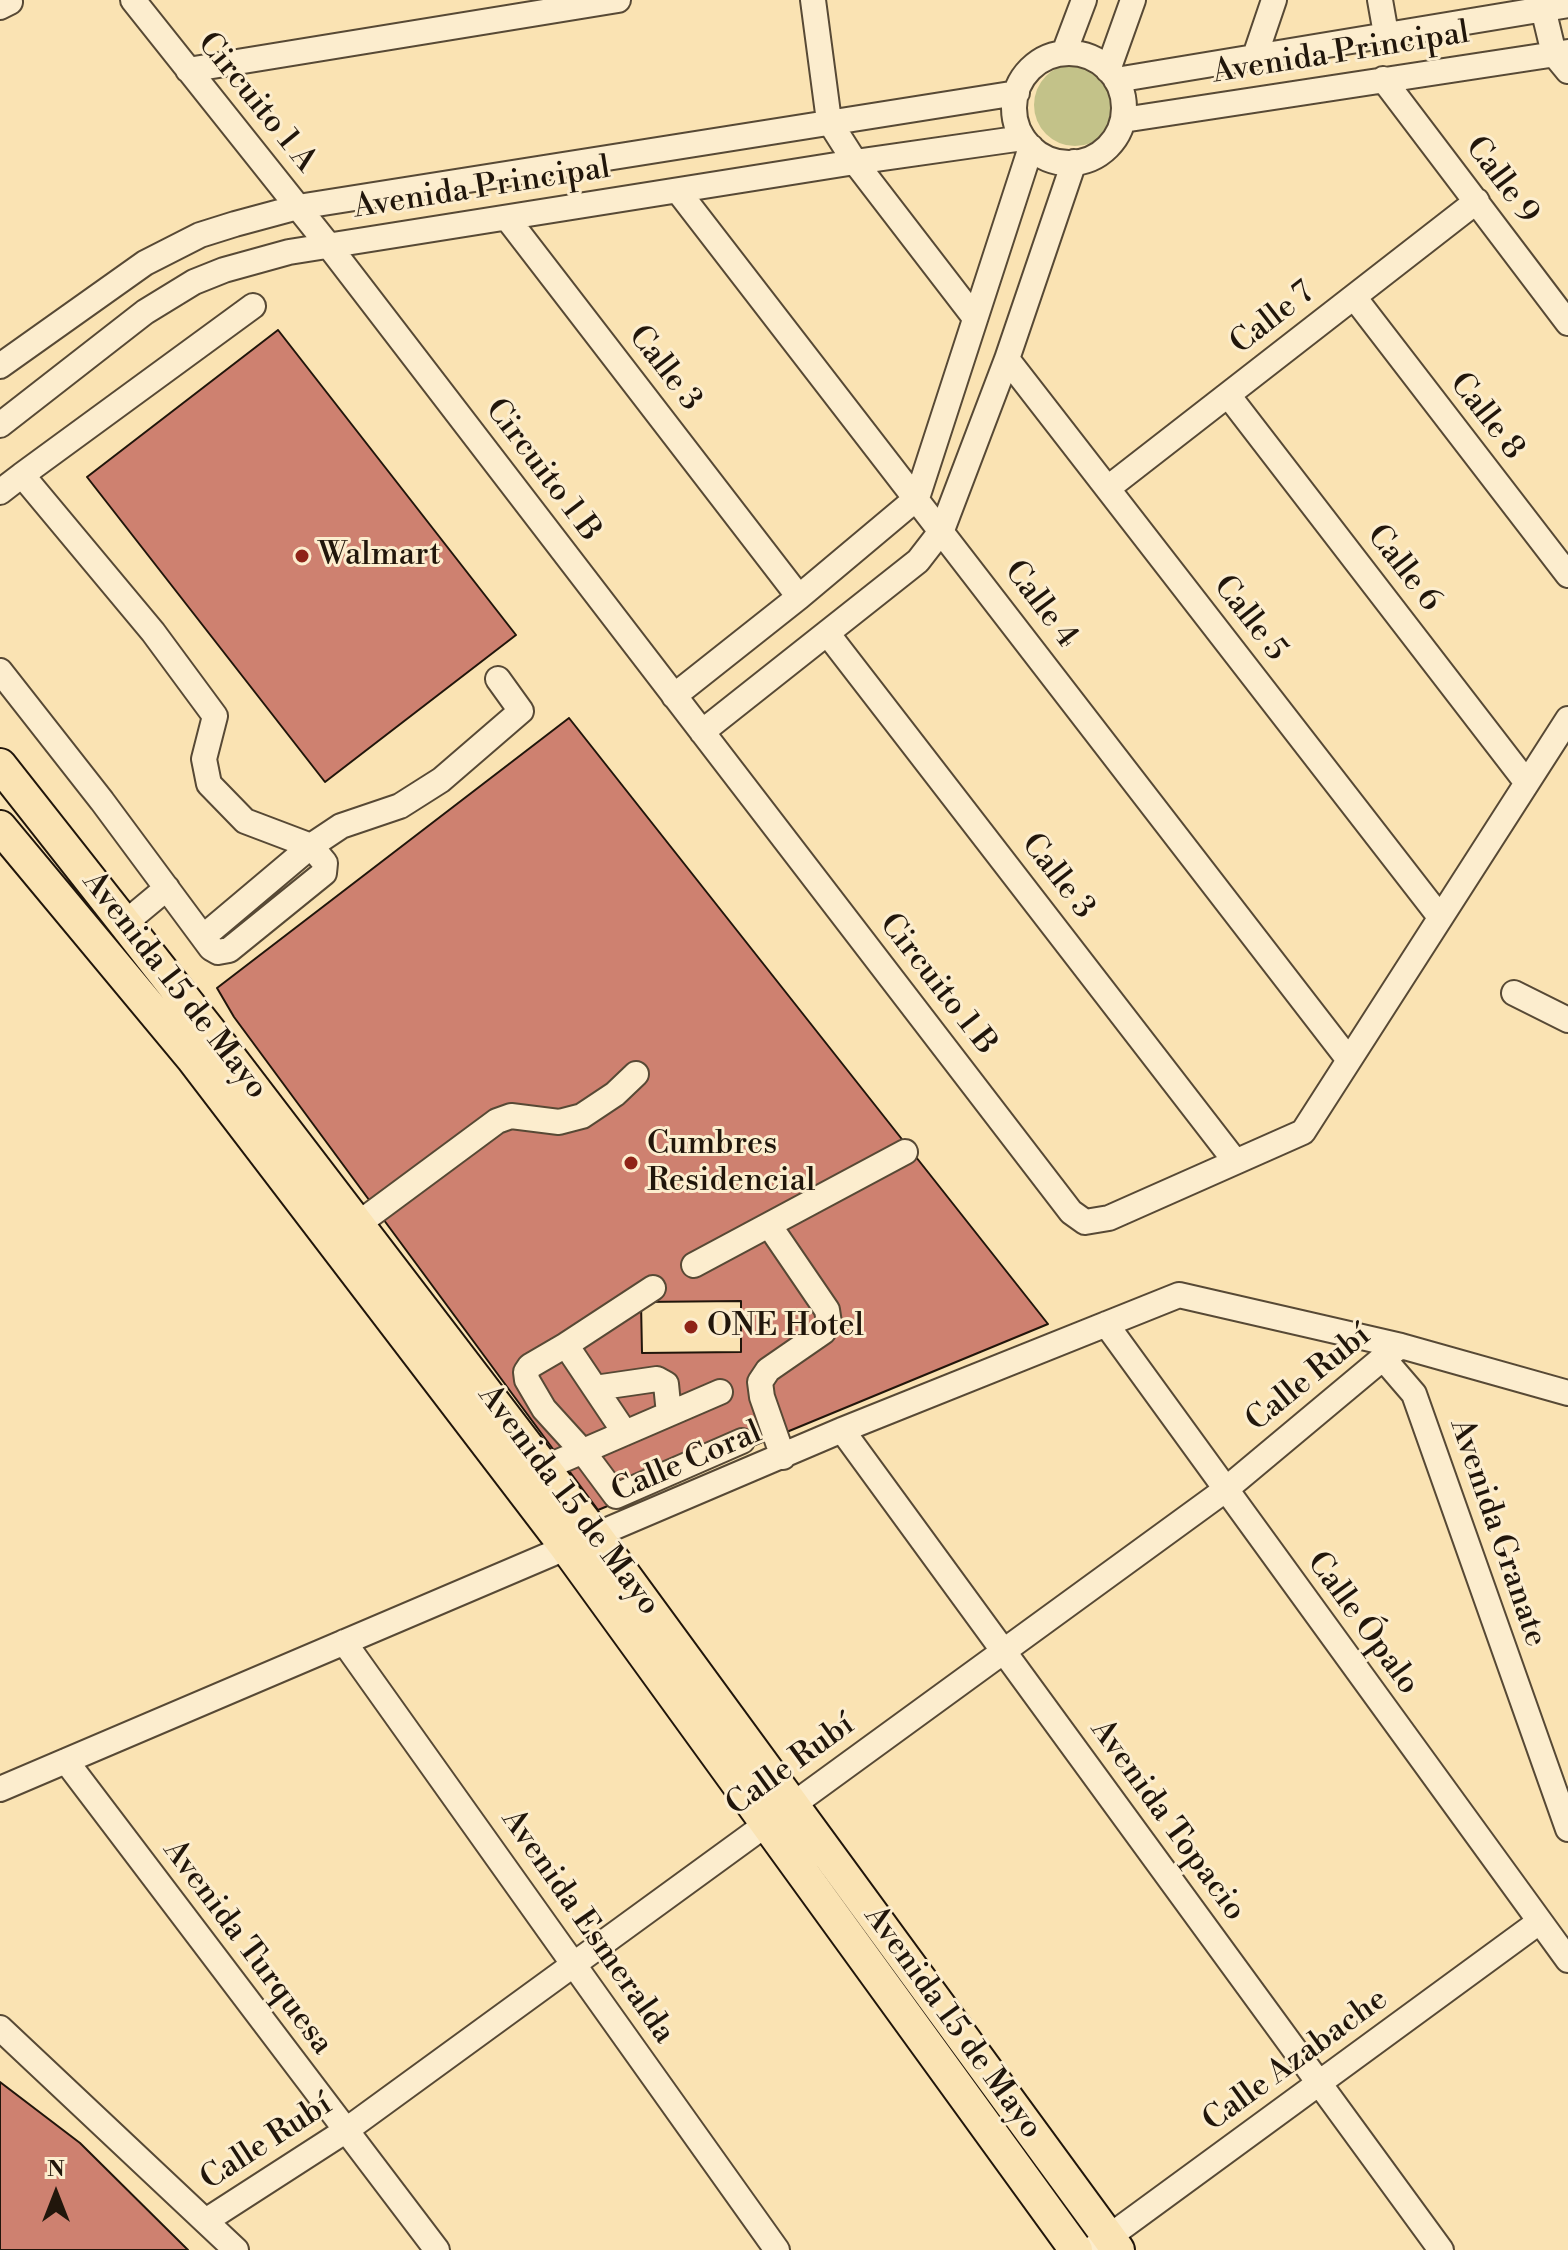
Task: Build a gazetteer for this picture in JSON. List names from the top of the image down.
{
  "streets": {
    "main road": ["Avenida 15 de Mayo"],
    "street": [
      "Avenida Principal",
      "Circuito 1 A",
      "Calle 9",
      "Calle 7",
      "Calle 3",
      "Calle 8",
      "Circuito 1 B",
      "Calle 6",
      "Calle 4",
      "Calle 5",
      "Calle Rubí",
      "Calle Coral",
      "Avenida Granate",
      "Calle Ópalo",
      "Avenida Topacio",
      "Avenida Esmeralda",
      "Avenida Turquesa",
      "Calle Azabache"
    ]
  },
  "crossings": [
    ["Avenida Principal", "Circuito 1 A"],
    ["Avenida Principal", "Calle 9"],
    ["Avenida Principal", "Calle 3"],
    ["Avenida Principal", "Circuito 1 B"],
    ["Avenida Principal", "Calle 4"],
    ["Circuito 1 A", "Circuito 1 B"],
    ["Calle 9", "Calle 7"],
    ["Calle 7", "Calle 8"],
    ["Calle 7", "Calle 6"],
    ["Calle 7", "Calle 5"],
    ["Calle 3", "Circuito 1 B"],
    ["Circuito 1 B", "Calle 6"],
    ["Circuito 1 B", "Calle 4"],
    ["Circuito 1 B", "Calle 5"],
    ["Avenida 15 de Mayo", "Calle Rubí"],
    ["Avenida 15 de Mayo", "Calle Coral"],
    ["Avenida 15 de Mayo", "Calle Azabache"],
    ["Calle Rubí", "Calle Coral"],
    ["Calle Rubí", "Avenida Granate"],
    ["Calle Rubí", "Calle Ópalo"],
    ["Calle Rubí", "Avenida Topacio"],
    ["Calle Rubí", "Avenida Esmeralda"],
    ["Calle Rubí", "Avenida Turquesa"],
    ["Calle Coral", "Avenida Granate"],
    ["Calle Coral", "Calle Ópalo"],
    ["Calle Coral", "Avenida Topacio"],
    ["Calle Coral", "Avenida Esmeralda"],
    ["Calle Coral", "Avenida Turquesa"],
    ["Calle Ópalo", "Calle Azabache"],
    ["Avenida Topacio", "Calle Azabache"]
  ],
  "places": ["Walmart", "Cumbres Residencial", "ONE Hotel"],
  "north": "top"
}
